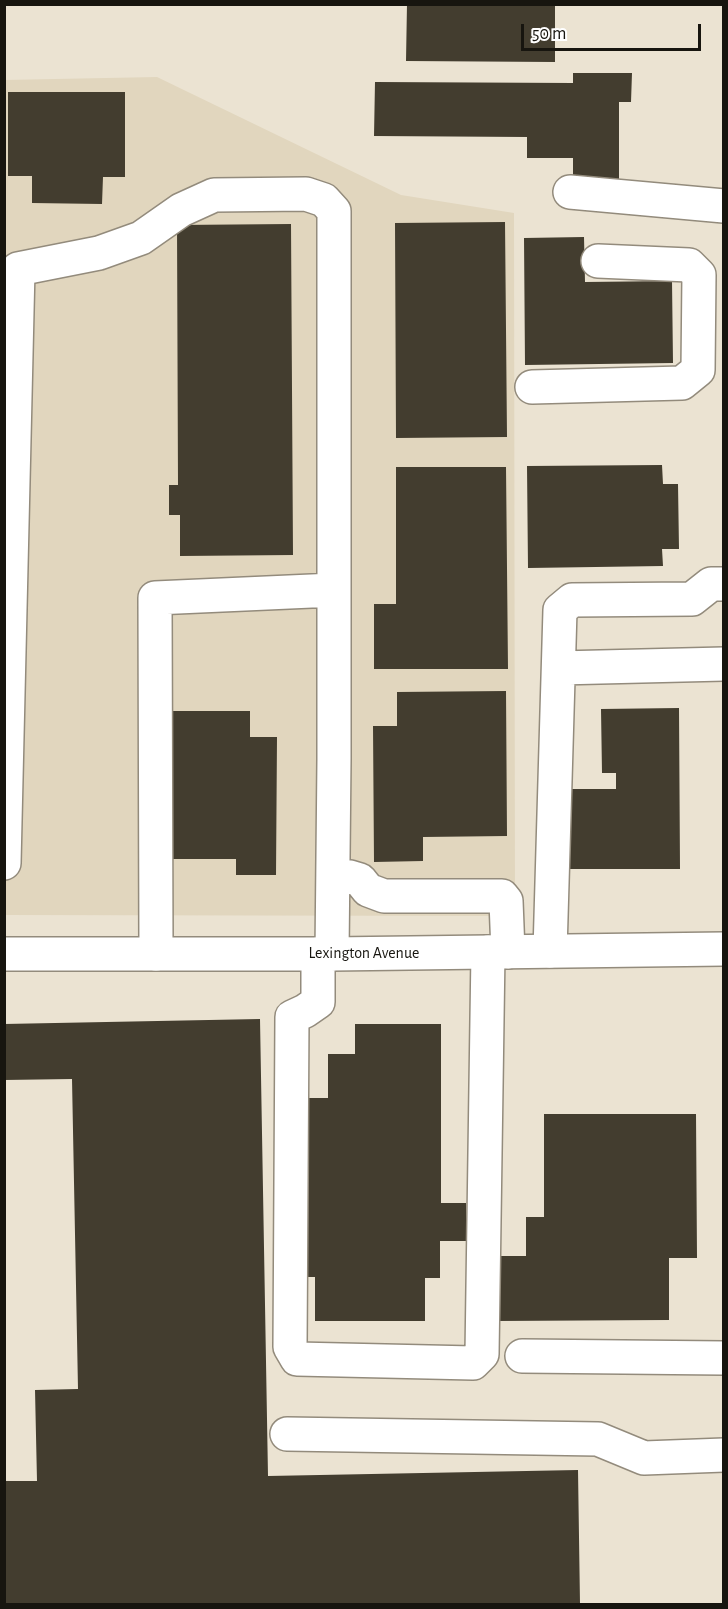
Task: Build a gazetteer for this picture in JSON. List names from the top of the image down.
{
  "streets": {
    "main road": ["Lexington Avenue"]
  },
  "scale_bar": "50 m"
}
